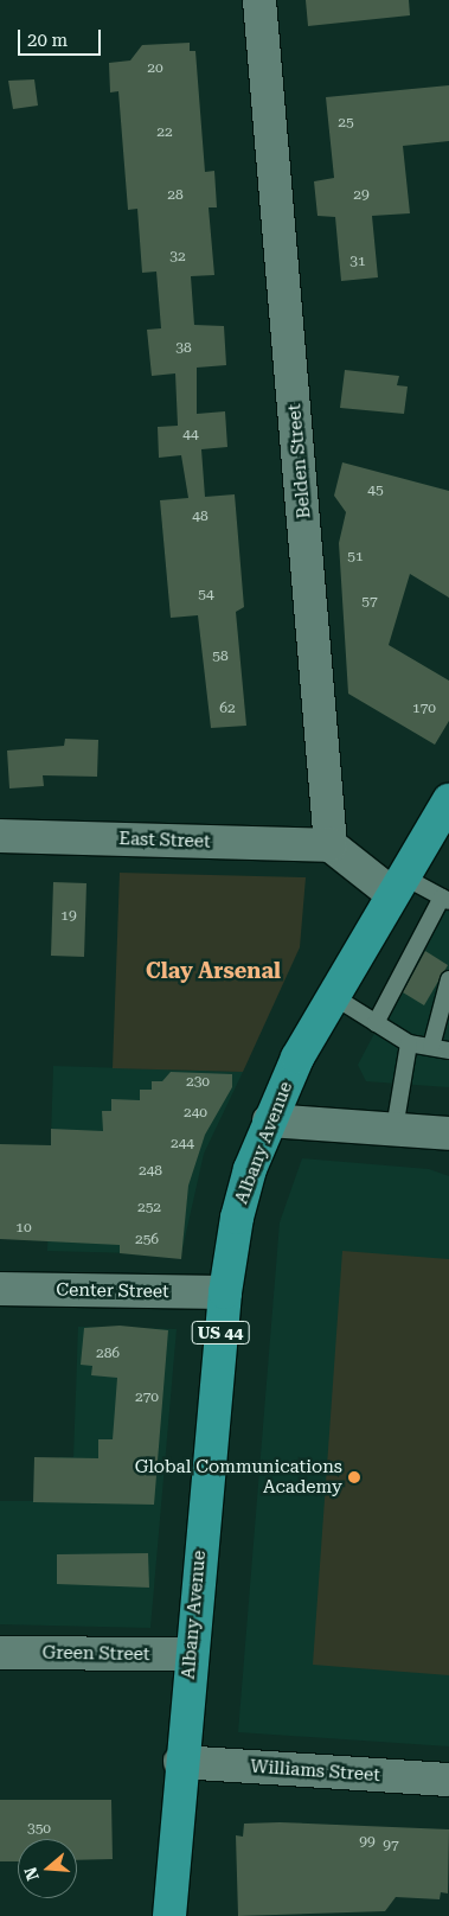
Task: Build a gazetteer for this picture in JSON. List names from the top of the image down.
{
  "streets": {
    "highway": ["Albany Avenue", "US 44"],
    "street": [
      "Belden Street",
      "East Street",
      "Center Street",
      "Green Street",
      "Williams Street"
    ]
  },
  "crossings": [
    ["Belden Street", "East Street"],
    ["Albany Avenue", "Center Street"],
    ["Albany Avenue", "Green Street"],
    ["Albany Avenue", "Williams Street"]
  ],
  "districts": ["Clay Arsenal"],
  "places": ["Global Communications Academy"],
  "house_numbers": [
    "20",
    "25",
    "22",
    "28",
    "29",
    "32",
    "31",
    "38",
    "44",
    "45",
    "48",
    "51",
    "54",
    "57",
    "58",
    "62",
    "170",
    "19",
    "230",
    "240",
    "244",
    "248",
    "252",
    "10",
    "256",
    "286",
    "270",
    "350",
    "99",
    "97"
  ],
  "scale_bar": "20 m",
  "north": "left"
}
